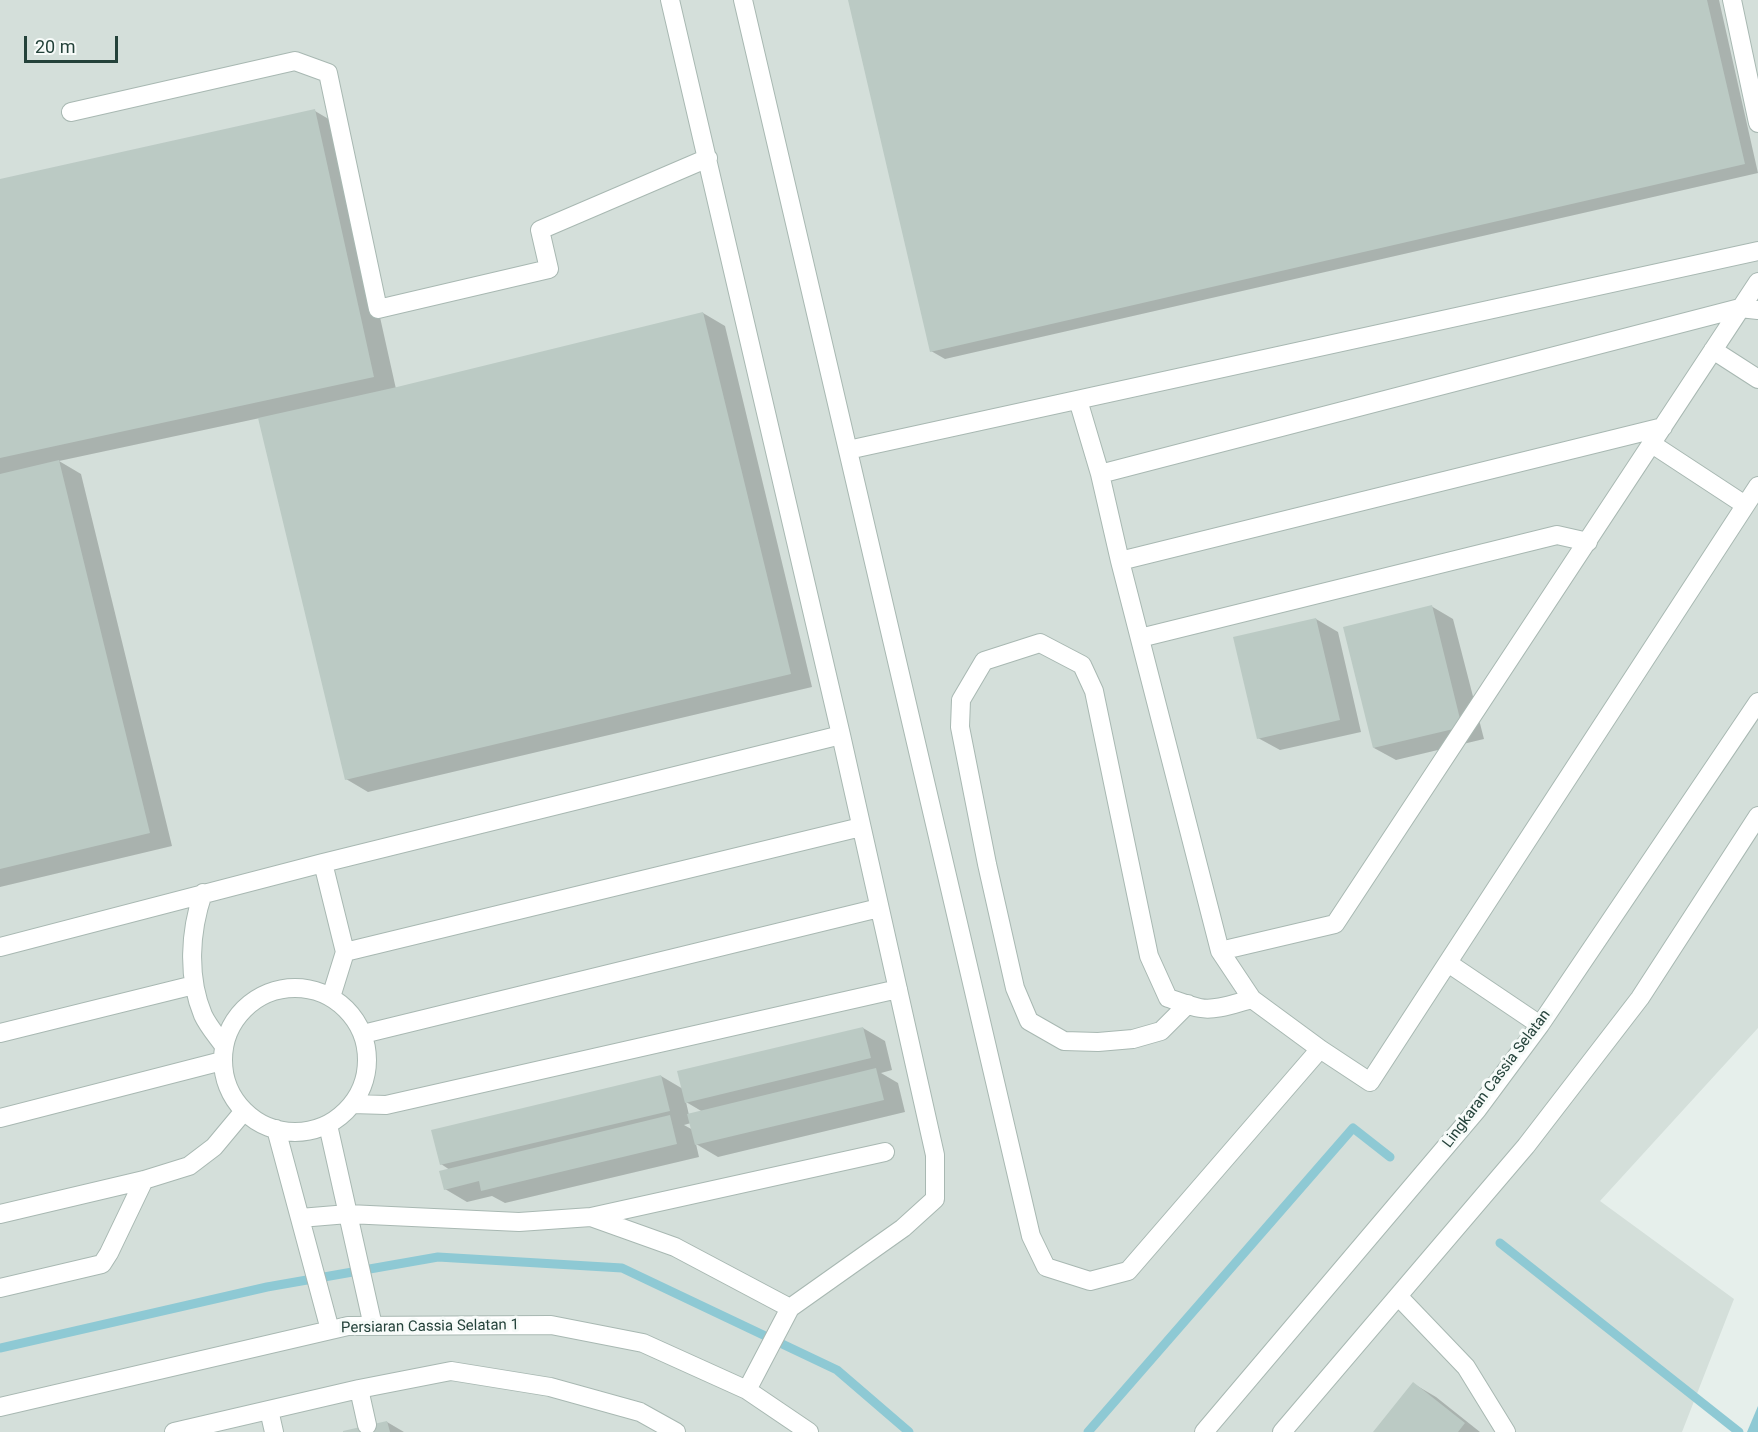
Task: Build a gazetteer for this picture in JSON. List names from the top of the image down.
{
  "streets": {
    "street": ["Lingkaran Cassia Selatan", "Persiaran Cassia Selatan 1"]
  },
  "scale_bar": "20 m"
}
